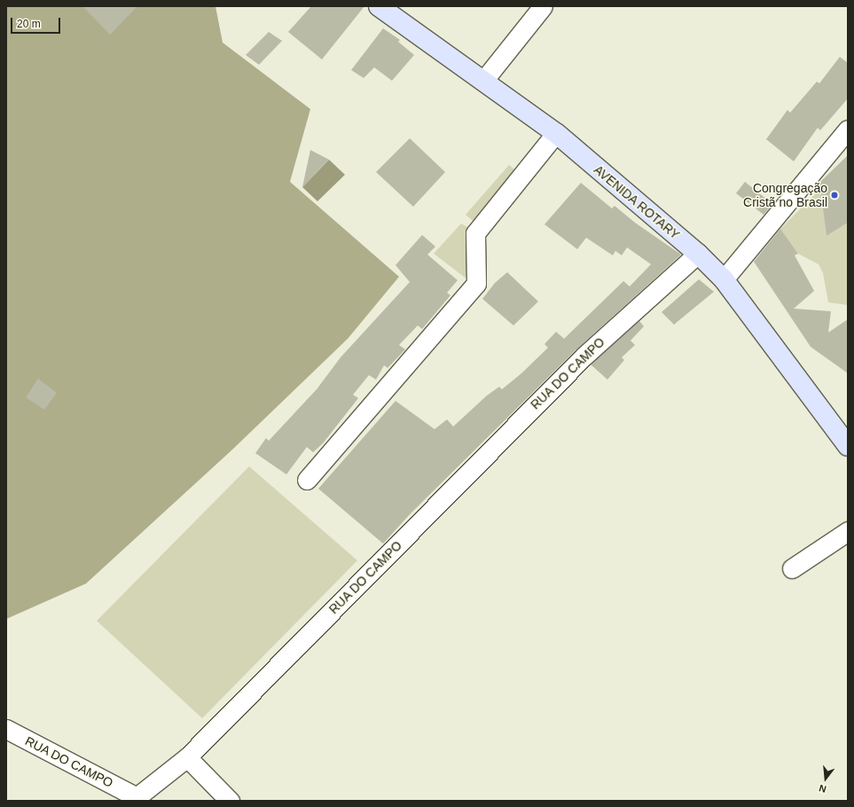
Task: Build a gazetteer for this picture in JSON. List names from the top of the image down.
{
  "streets": {
    "main road": ["AVENIDA ROTARY"],
    "street": ["RUA DO CAMPO"]
  },
  "crossings": [
    ["AVENIDA ROTARY", "RUA DO CAMPO"]
  ],
  "places": ["Congregação Cristã no Brasil"],
  "scale_bar": "20 m",
  "north": "bottom"
}
